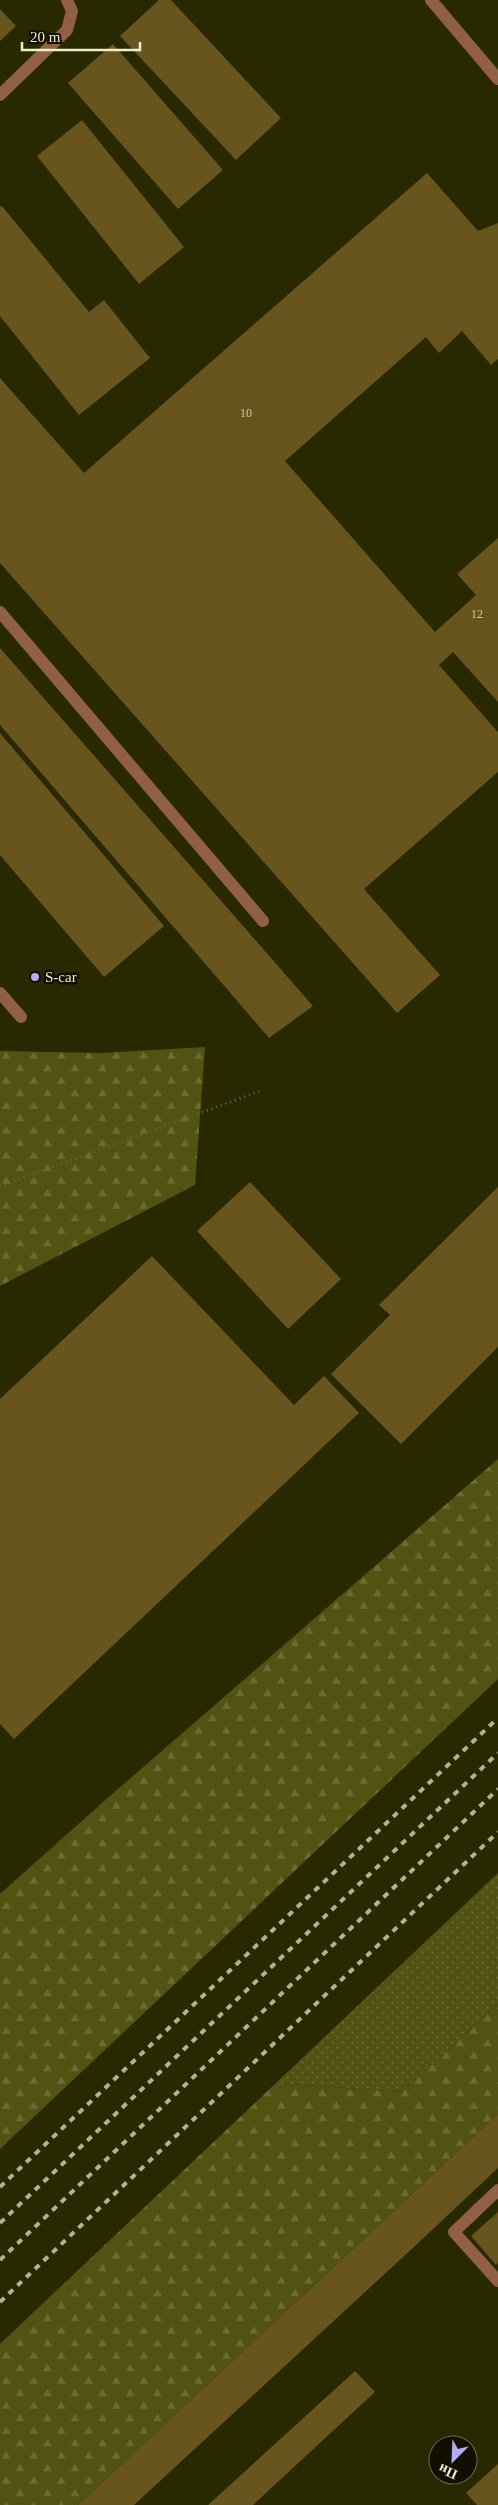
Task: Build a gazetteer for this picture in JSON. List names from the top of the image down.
{
  "places": ["S-car"],
  "house_numbers": ["10", "12"],
  "scale_bar": "20 m",
  "north": "bottom left"
}
